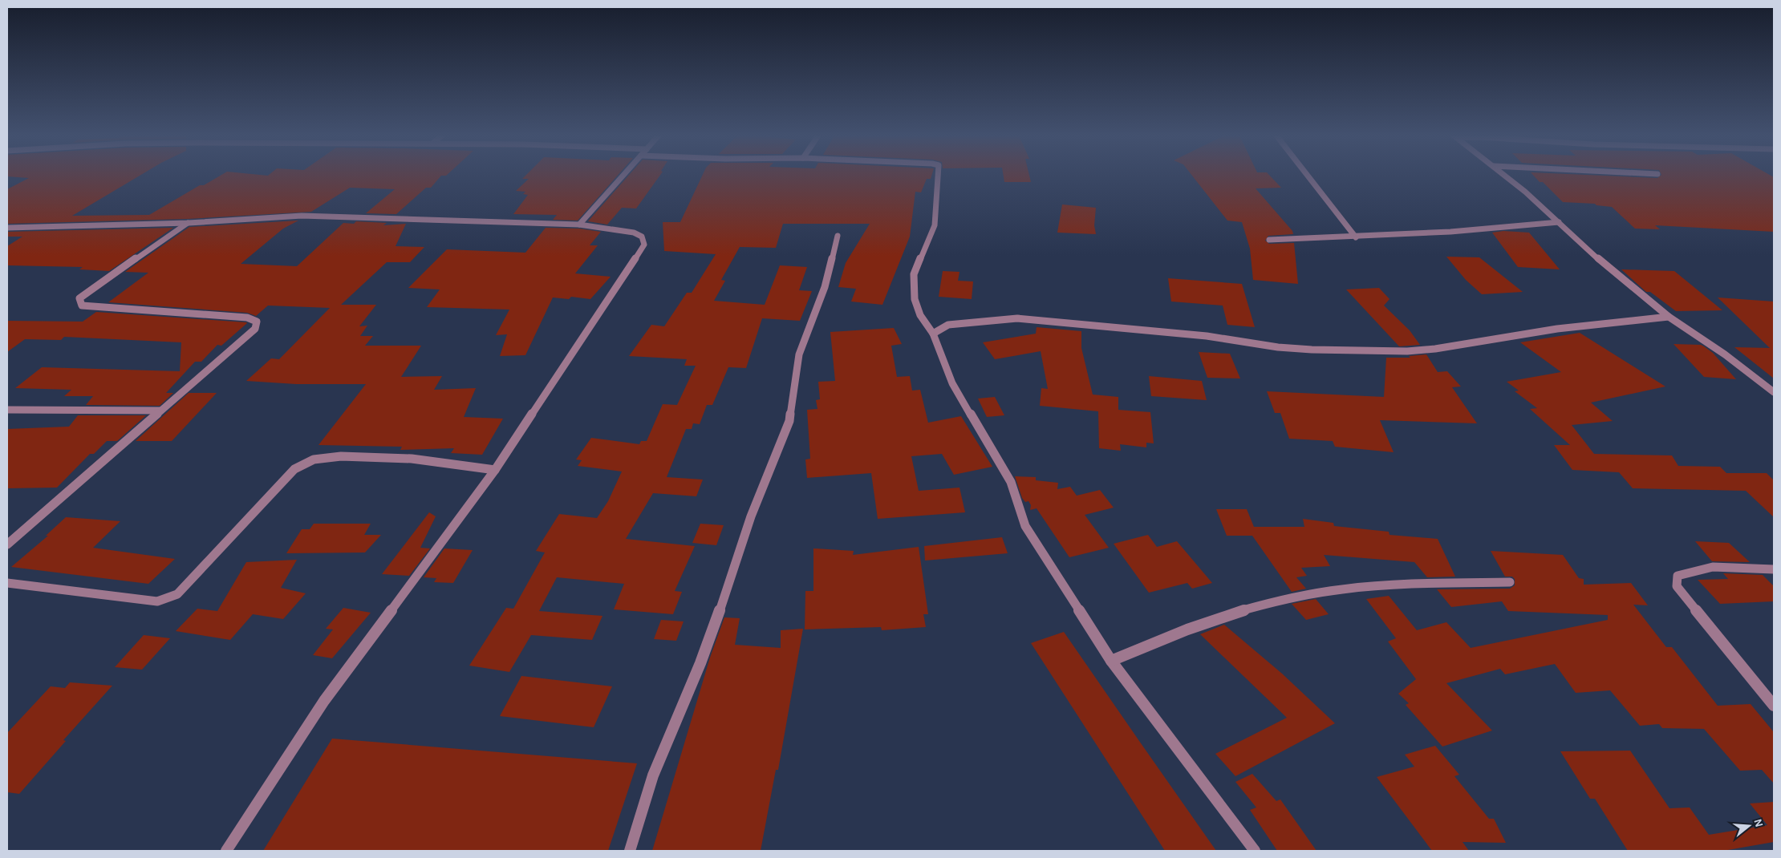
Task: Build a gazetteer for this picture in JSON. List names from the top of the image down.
{
  "north": "right"
}
